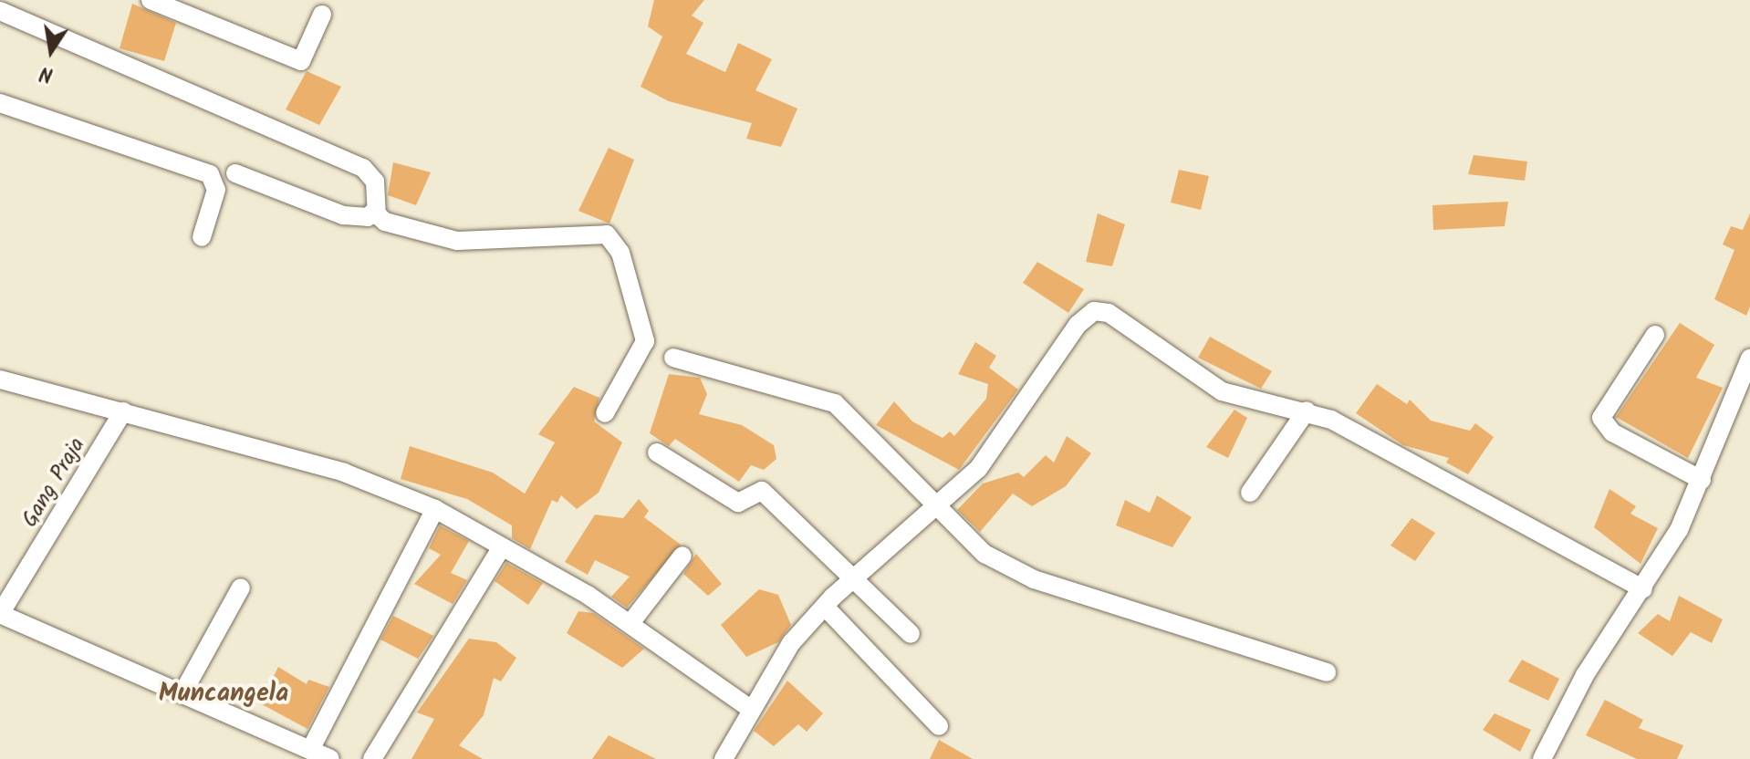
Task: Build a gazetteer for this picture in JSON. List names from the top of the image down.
{
  "streets": {
    "street": ["Gang Praja"]
  },
  "districts": ["Muncangela"],
  "north": "bottom"
}
